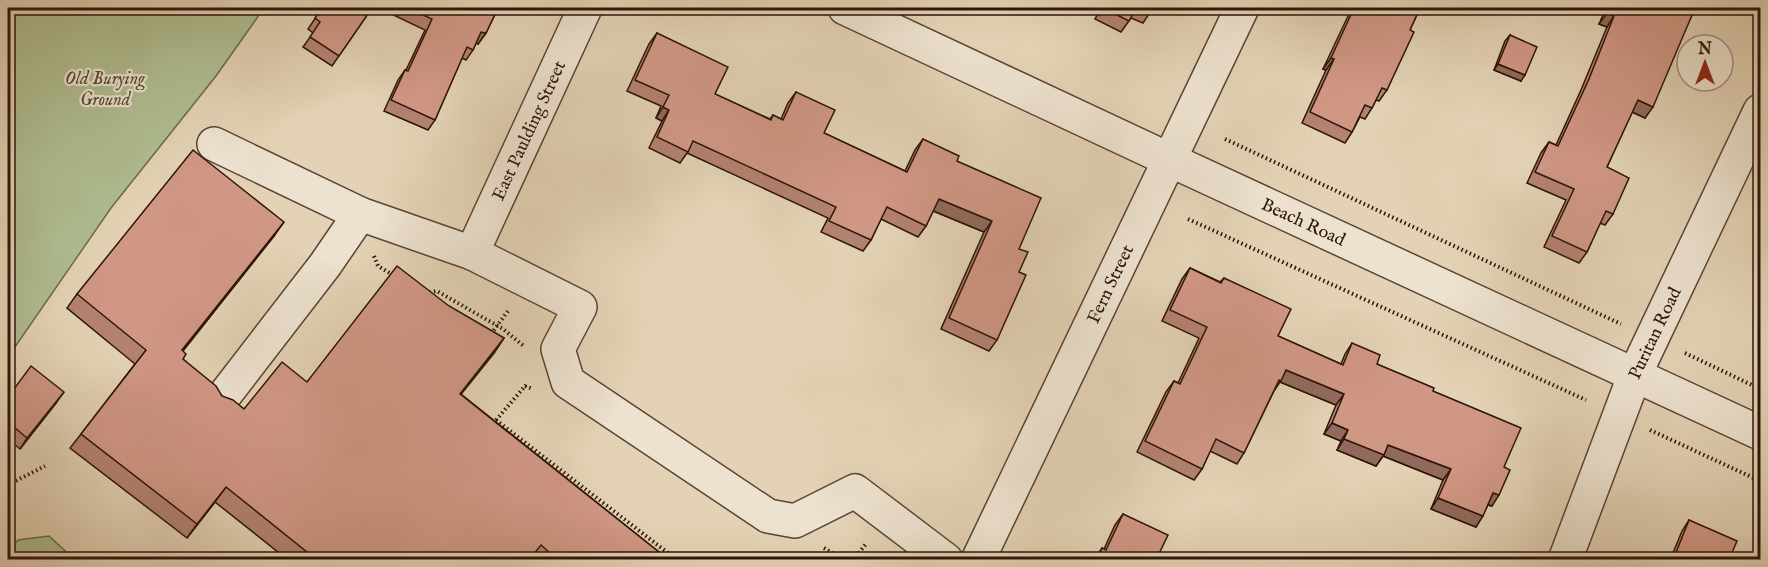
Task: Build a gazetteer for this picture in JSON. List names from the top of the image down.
{
  "streets": {
    "street": [
      "East Paulding Street",
      "Beach Road",
      "Fern Street",
      "Puritan Road"
    ]
  },
  "crossings": [
    ["Beach Road", "Fern Street"],
    ["Beach Road", "Puritan Road"]
  ],
  "parks": ["Old Burying Ground"],
  "north": "top"
}
